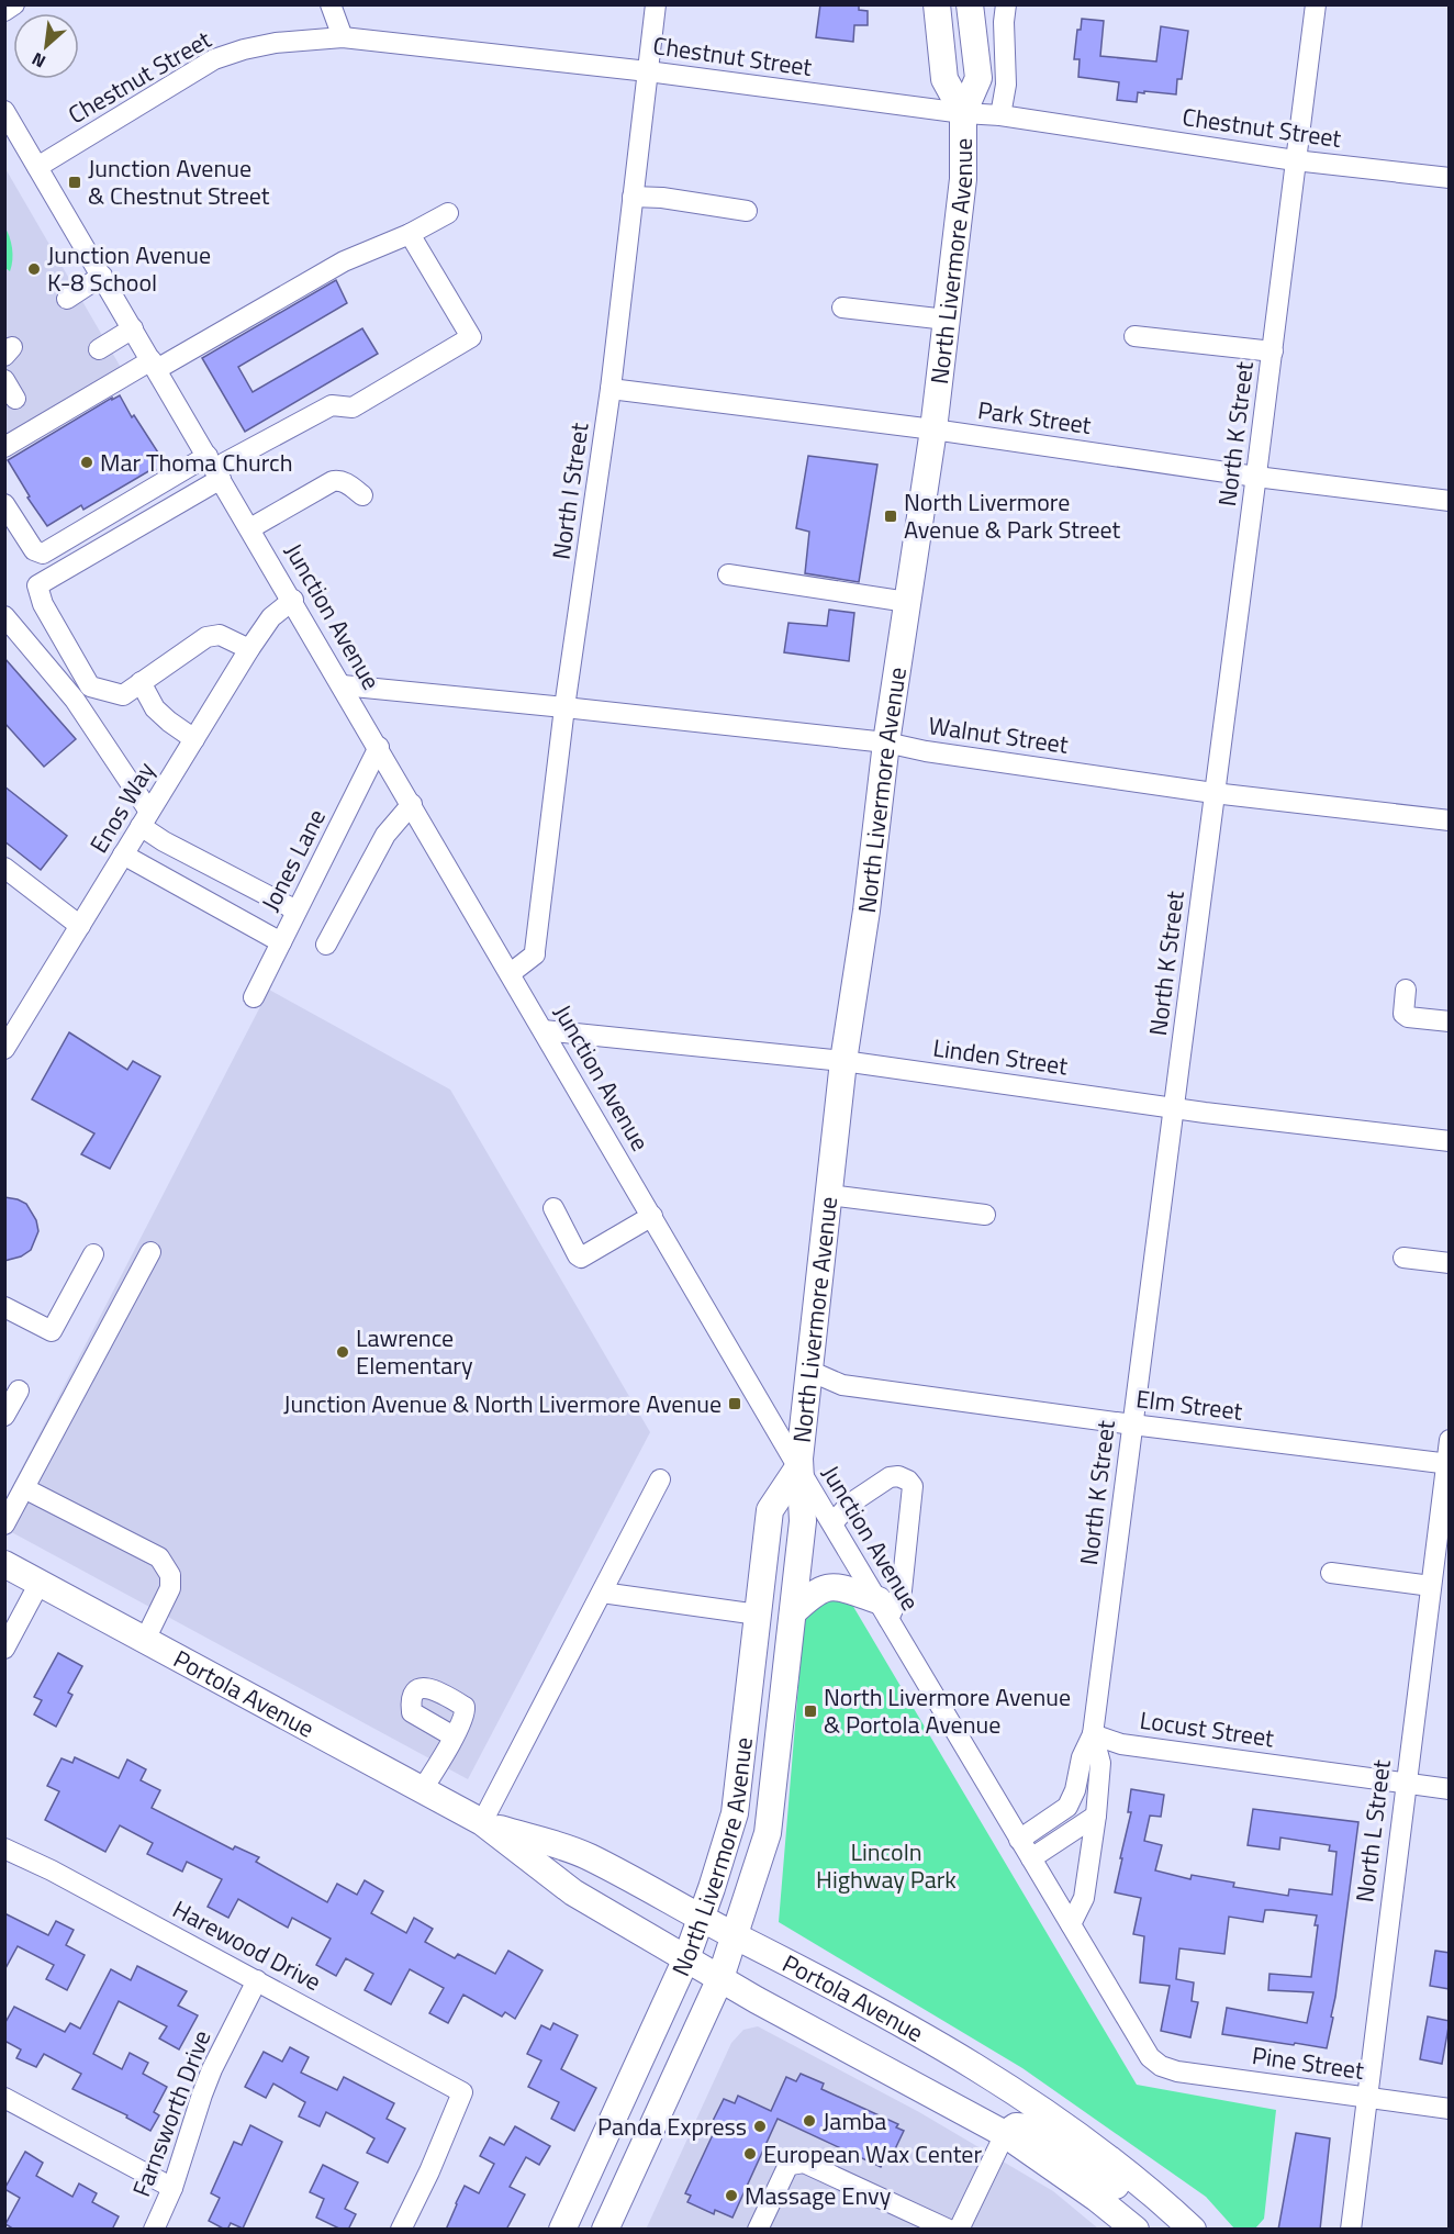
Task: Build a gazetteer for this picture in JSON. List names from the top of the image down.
{
  "streets": {
    "main road": ["North Livermore Avenue", "Portola Avenue"],
    "street": [
      "Chestnut Street",
      "Park Street",
      "North K Street",
      "North I Street",
      "Junction Avenue",
      "Walnut Street",
      "Enos Way",
      "Jones Lane",
      "Linden Street",
      "Elm Street",
      "Locust Street",
      "North L Street",
      "Harewood Drive",
      "Pine Street",
      "Farnsworth Drive"
    ]
  },
  "crossings": [
    ["Chestnut Street", "North Livermore Avenue"],
    ["Chestnut Street", "North K Street"],
    ["Chestnut Street", "North I Street"],
    ["Chestnut Street", "Junction Avenue"],
    ["North Livermore Avenue", "Park Street"],
    ["North Livermore Avenue", "Junction Avenue"],
    ["North Livermore Avenue", "Walnut Street"],
    ["North Livermore Avenue", "Linden Street"],
    ["North Livermore Avenue", "Elm Street"],
    ["North Livermore Avenue", "Portola Avenue"],
    ["Park Street", "North K Street"],
    ["Park Street", "North I Street"],
    ["North K Street", "Junction Avenue"],
    ["North K Street", "Walnut Street"],
    ["North K Street", "Linden Street"],
    ["North K Street", "Elm Street"],
    ["North K Street", "Locust Street"],
    ["North I Street", "Junction Avenue"],
    ["North I Street", "Walnut Street"],
    ["Junction Avenue", "Walnut Street"],
    ["Junction Avenue", "Enos Way"],
    ["Junction Avenue", "Jones Lane"],
    ["Junction Avenue", "Linden Street"],
    ["Junction Avenue", "Pine Street"],
    ["Elm Street", "North L Street"],
    ["Locust Street", "North L Street"],
    ["North L Street", "Pine Street"],
    ["Harewood Drive", "Farnsworth Drive"]
  ],
  "parks": ["Lincoln Highway Park"],
  "places": {
    "transit": [
      "Junction Avenue & Chestnut Street",
      "North Livermore Avenue & Park Street",
      "Junction Avenue & North Livermore Avenue",
      "North Livermore Avenue & Portola Avenue"
    ],
    "other": [
      "Junction Avenue K-8 School",
      "Mar Thoma Church",
      "Lawrence Elementary",
      "Jamba",
      "Panda Express",
      "European Wax Center",
      "Massage Envy"
    ]
  },
  "north": "bottom left"
}
